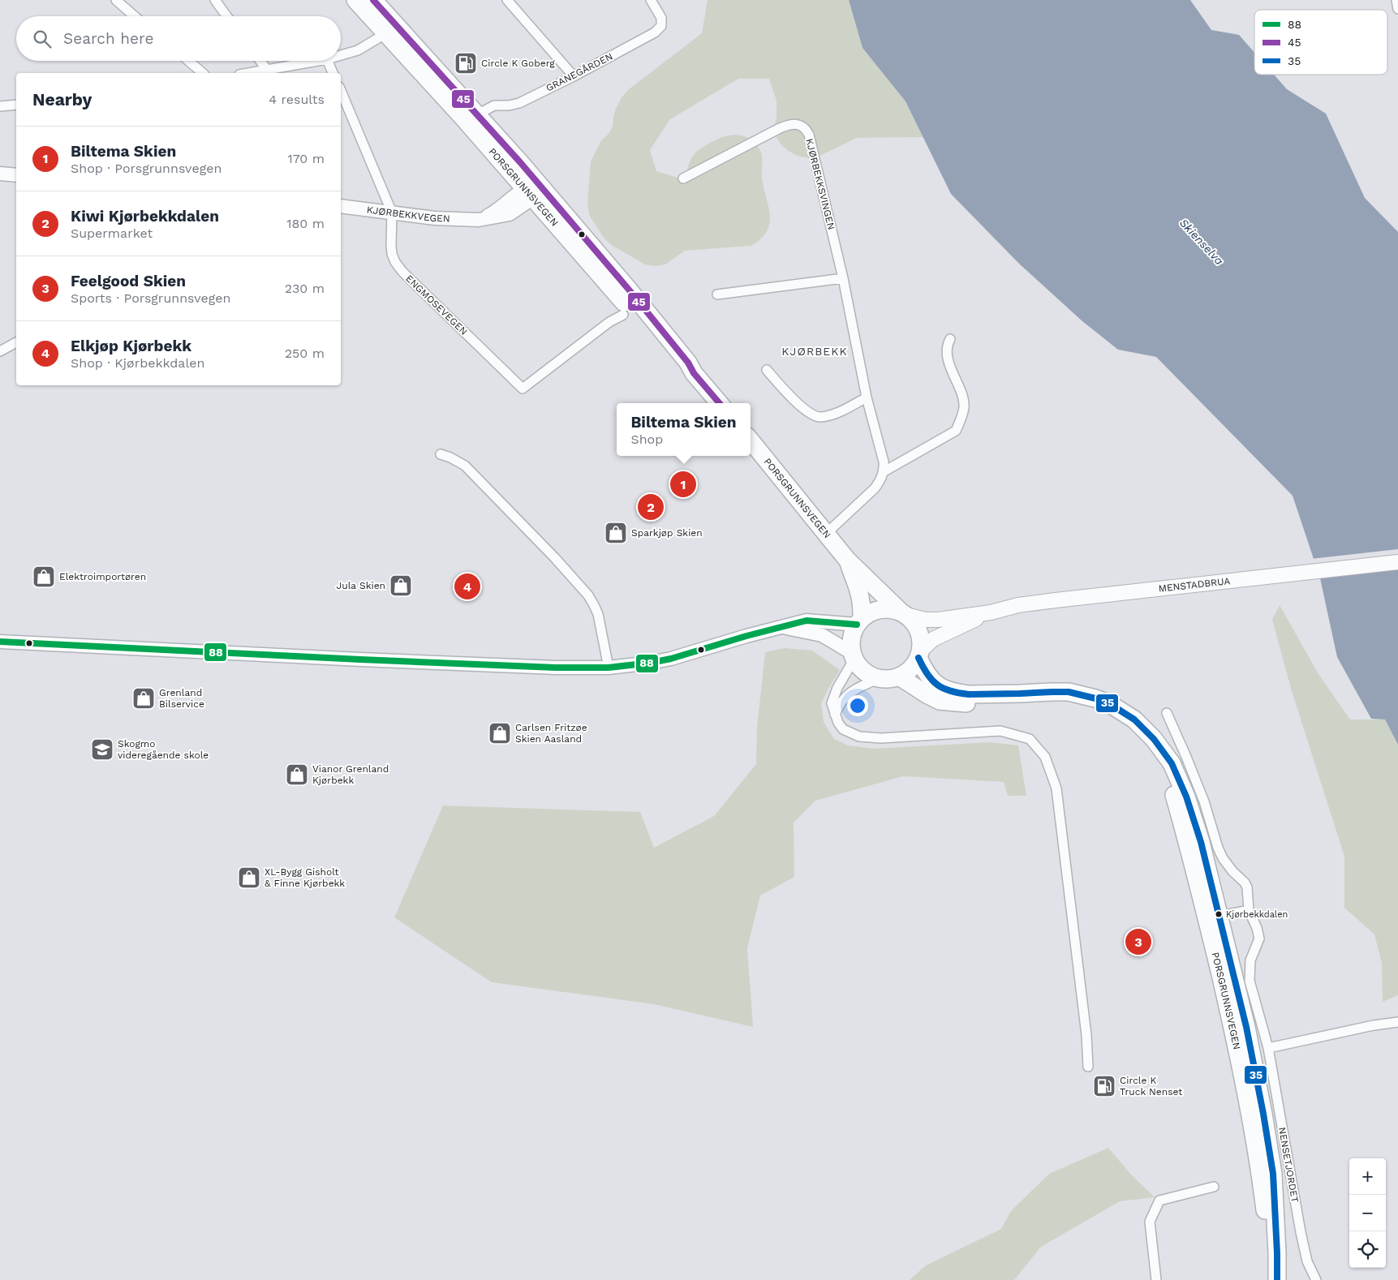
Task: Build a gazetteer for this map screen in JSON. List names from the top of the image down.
{
  "streets": {
    "highway": ["PORSGRUNNSVEGEN"],
    "main road": ["MENSTADBRUA"],
    "street": [
      "GRANEGÅRDEN",
      "KJØRBEKKSVINGEN",
      "KJØRBEKKVEGEN",
      "ENGMOSEVEGEN",
      "NENSETJORDET"
    ]
  },
  "crossings": [
    ["GRANEGÅRDEN", "PORSGRUNNSVEGEN"],
    ["PORSGRUNNSVEGEN", "KJØRBEKKVEGEN"],
    ["PORSGRUNNSVEGEN", "MENSTADBRUA"],
    ["KJØRBEKKVEGEN", "ENGMOSEVEGEN"]
  ],
  "districts": ["KJØRBEKK"],
  "water": ["Skienselva"],
  "places": {
    "fuel station": ["Circle K Goberg", "Circle K Truck Nenset"],
    "shop": [
      "Sparkjøp Skien",
      "Elektroimportøren",
      "Jula Skien",
      "Grenland Bilservice",
      "Carlsen Fritzøe Skien Aasland",
      "Vianor Grenland Kjørbekk",
      "XL-Bygg Gisholt & Finne Kjørbekk"
    ],
    "school or university": ["Skogmo videregående skole"],
    "other": ["Kjørbekkdalen"]
  },
  "lines": ["transit line 45", "transit line 88", "transit line 35"],
  "legend": ["88", "45", "35"],
  "page": {
    "search": "Search here",
    "heading": ["Nearby", "4 results"],
    "list": [
      {
        "mark": "1",
        "name": "Biltema Skien",
        "note": "Shop · Porsgrunnsvegen",
        "value": "170 m"
      },
      {
        "mark": "2",
        "name": "Kiwi Kjørbekkdalen",
        "note": "Supermarket",
        "value": "180 m"
      },
      {
        "mark": "3",
        "name": "Feelgood Skien",
        "note": "Sports · Porsgrunnsvegen",
        "value": "230 m"
      },
      {
        "mark": "4",
        "name": "Elkjøp Kjørbekk",
        "note": "Shop · Kjørbekkdalen",
        "value": "250 m"
      }
    ],
    "popup": ["Biltema Skien", "Shop"],
    "pins": [
      "1",
      "2",
      "4",
      "3"
    ],
    "map_buttons": ["+", "−"]
  }
}
